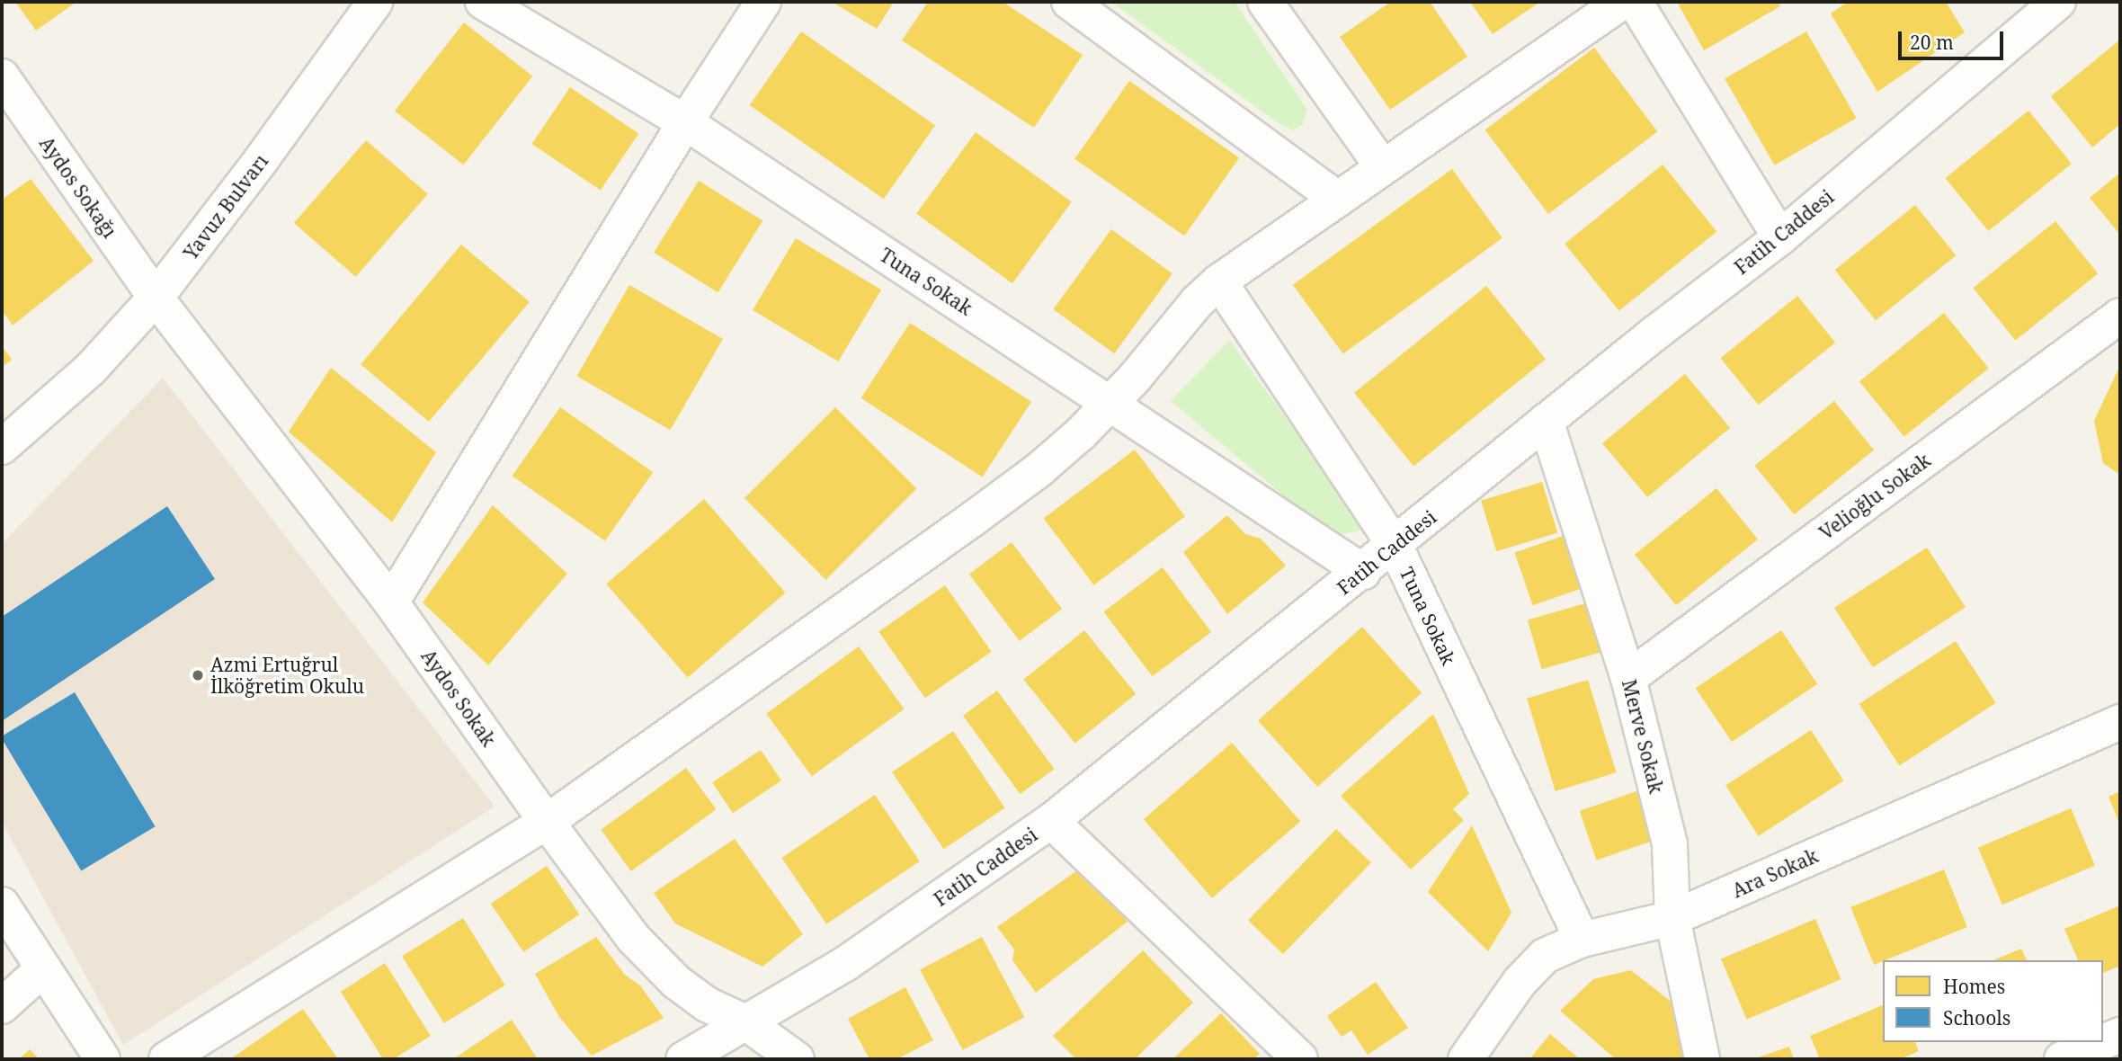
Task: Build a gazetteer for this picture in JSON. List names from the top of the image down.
{
  "streets": {
    "street": [
      "Aydos Sokağı",
      "Yavuz Bulvarı",
      "Fatih Caddesi",
      "Tuna Sokak",
      "Velioğlu Sokak",
      "Aydos Sokak",
      "Merve Sokak",
      "Ara Sokak"
    ]
  },
  "crossings": [
    ["Aydos Sokağı", "Yavuz Bulvarı"],
    ["Aydos Sokağı", "Aydos Sokak"],
    ["Yavuz Bulvarı", "Aydos Sokak"],
    ["Fatih Caddesi", "Tuna Sokak"],
    ["Fatih Caddesi", "Aydos Sokak"],
    ["Fatih Caddesi", "Merve Sokak"],
    ["Tuna Sokak", "Ara Sokak"],
    ["Velioğlu Sokak", "Merve Sokak"],
    ["Merve Sokak", "Ara Sokak"]
  ],
  "places": ["Azmi Ertuğrul İlköğretim Okulu"],
  "legend": ["Homes", "Schools"],
  "scale_bar": "20 m"
}
